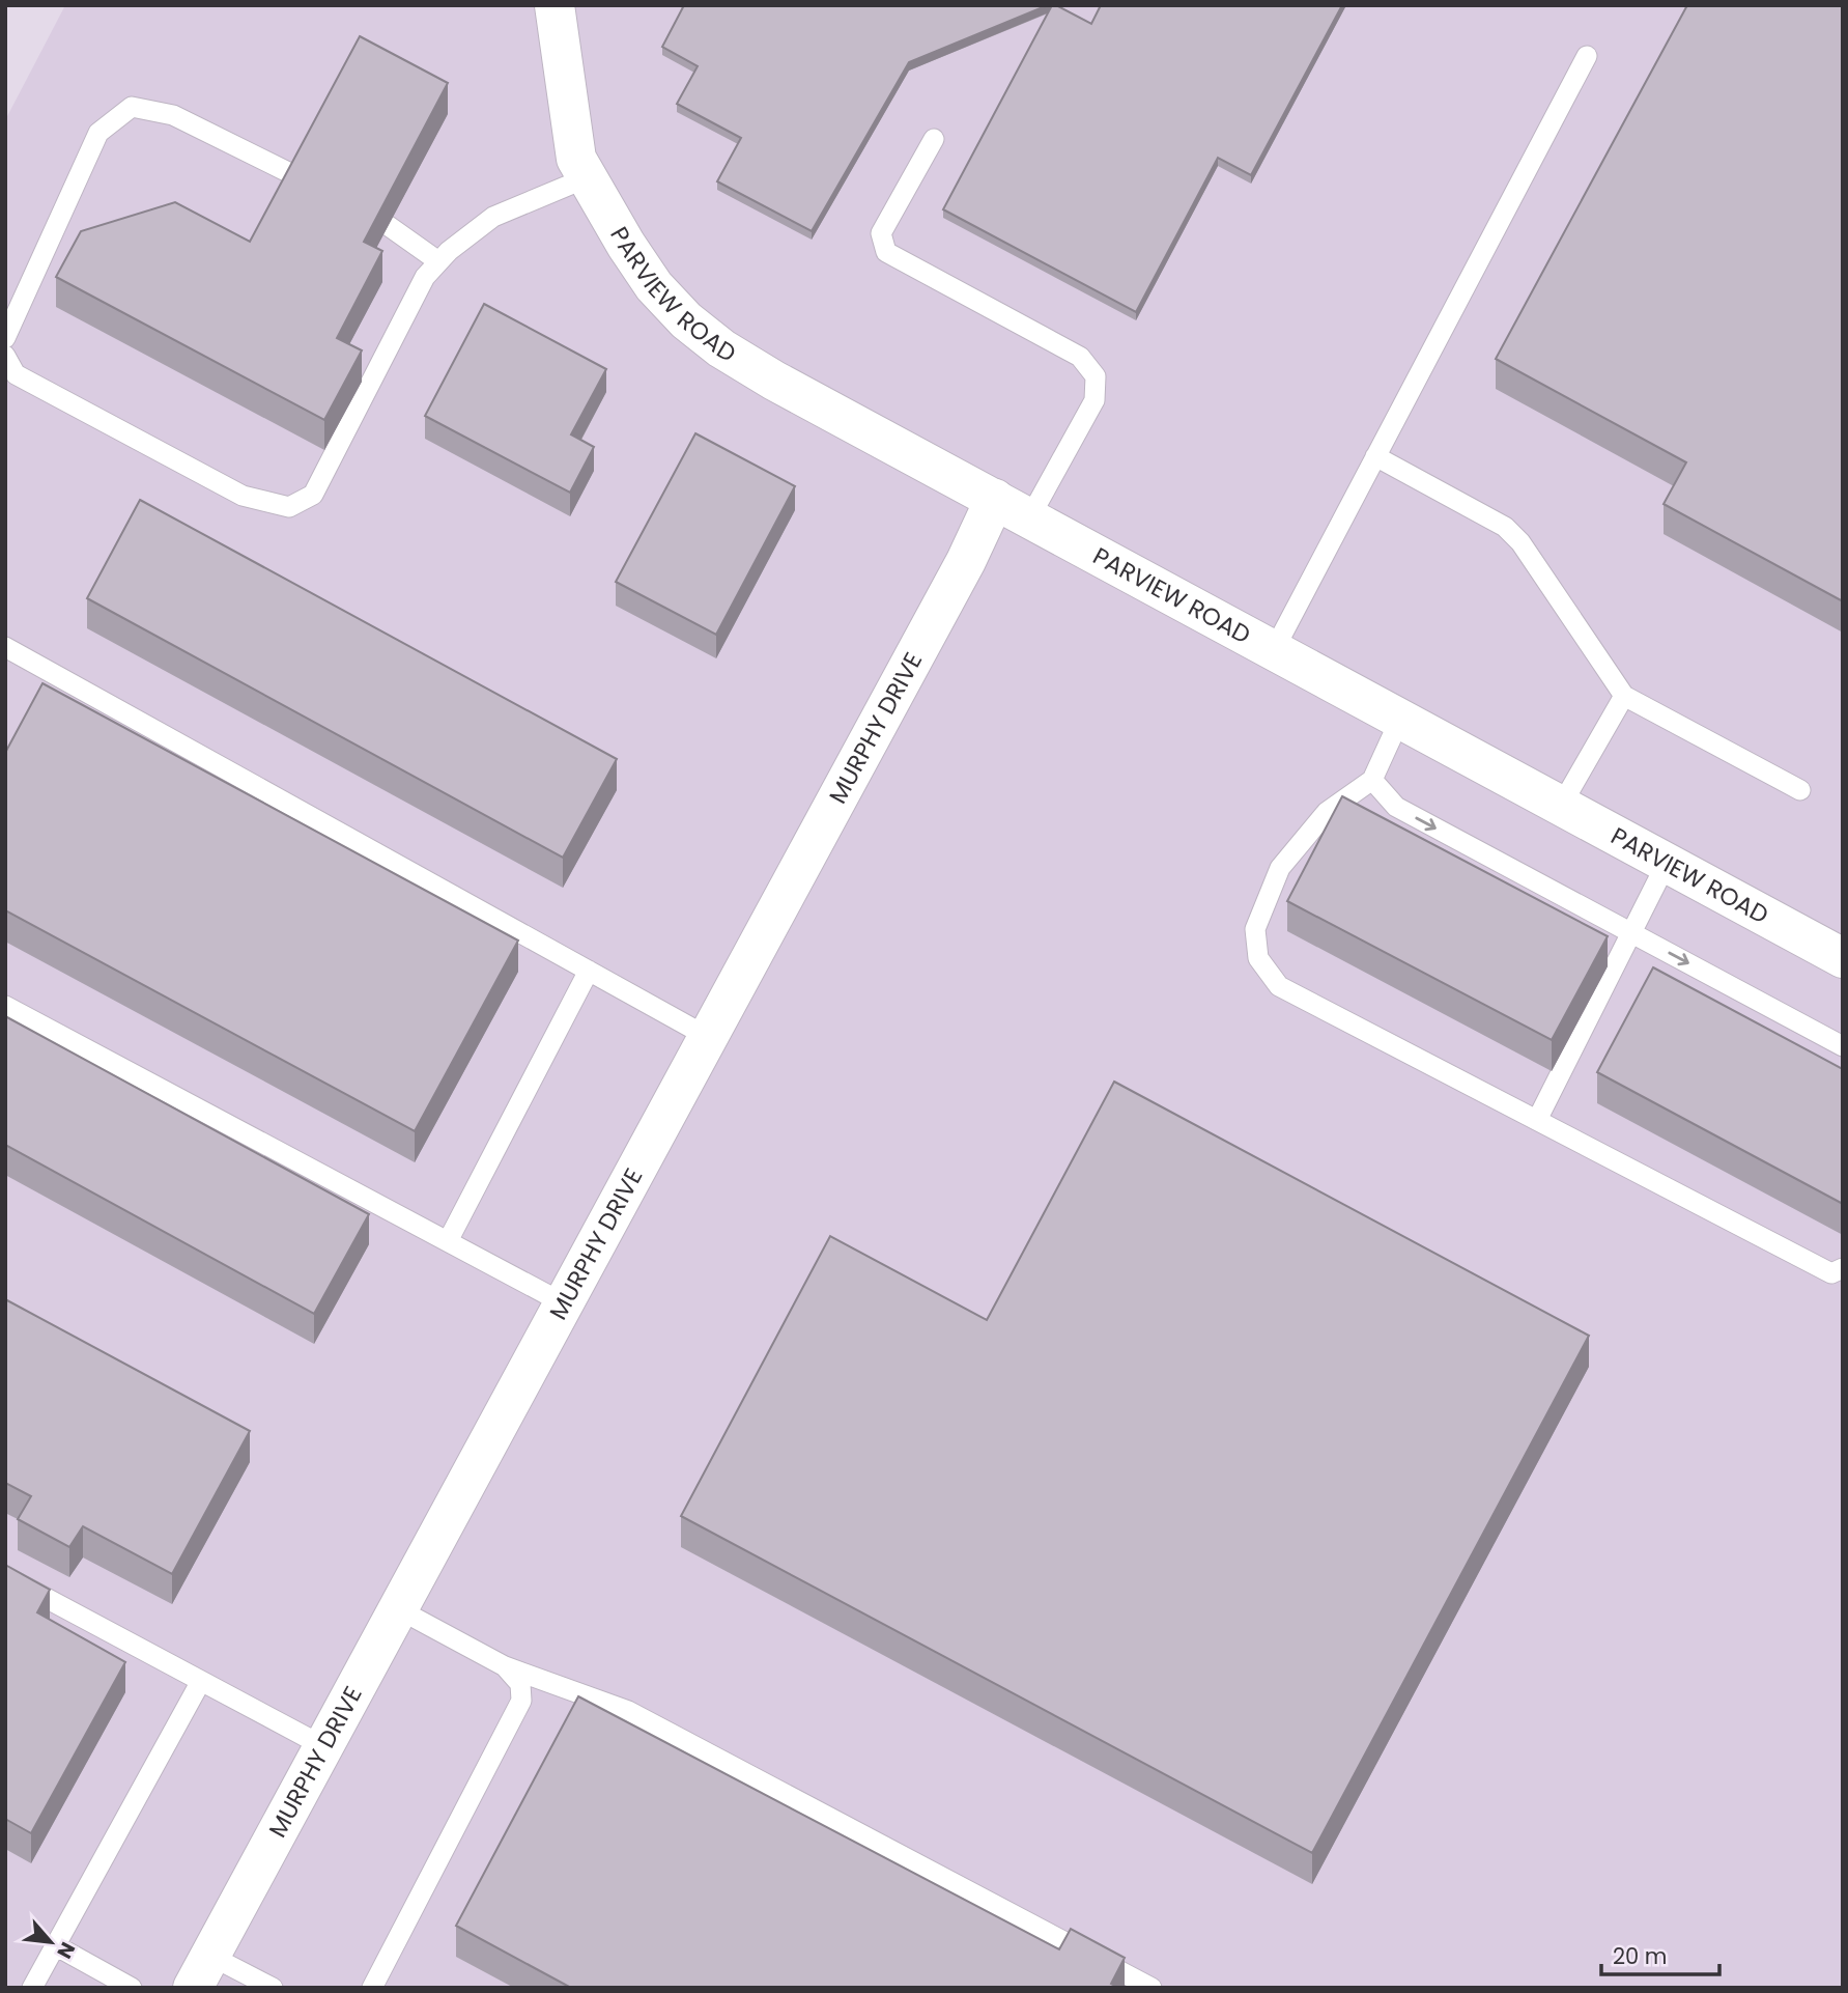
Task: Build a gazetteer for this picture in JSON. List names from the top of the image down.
{
  "streets": {
    "street": ["PARVIEW ROAD", "MURPHY DRIVE"]
  },
  "crossings": [
    ["PARVIEW ROAD", "MURPHY DRIVE"]
  ],
  "scale_bar": "20 m",
  "north": "bottom right"
}
